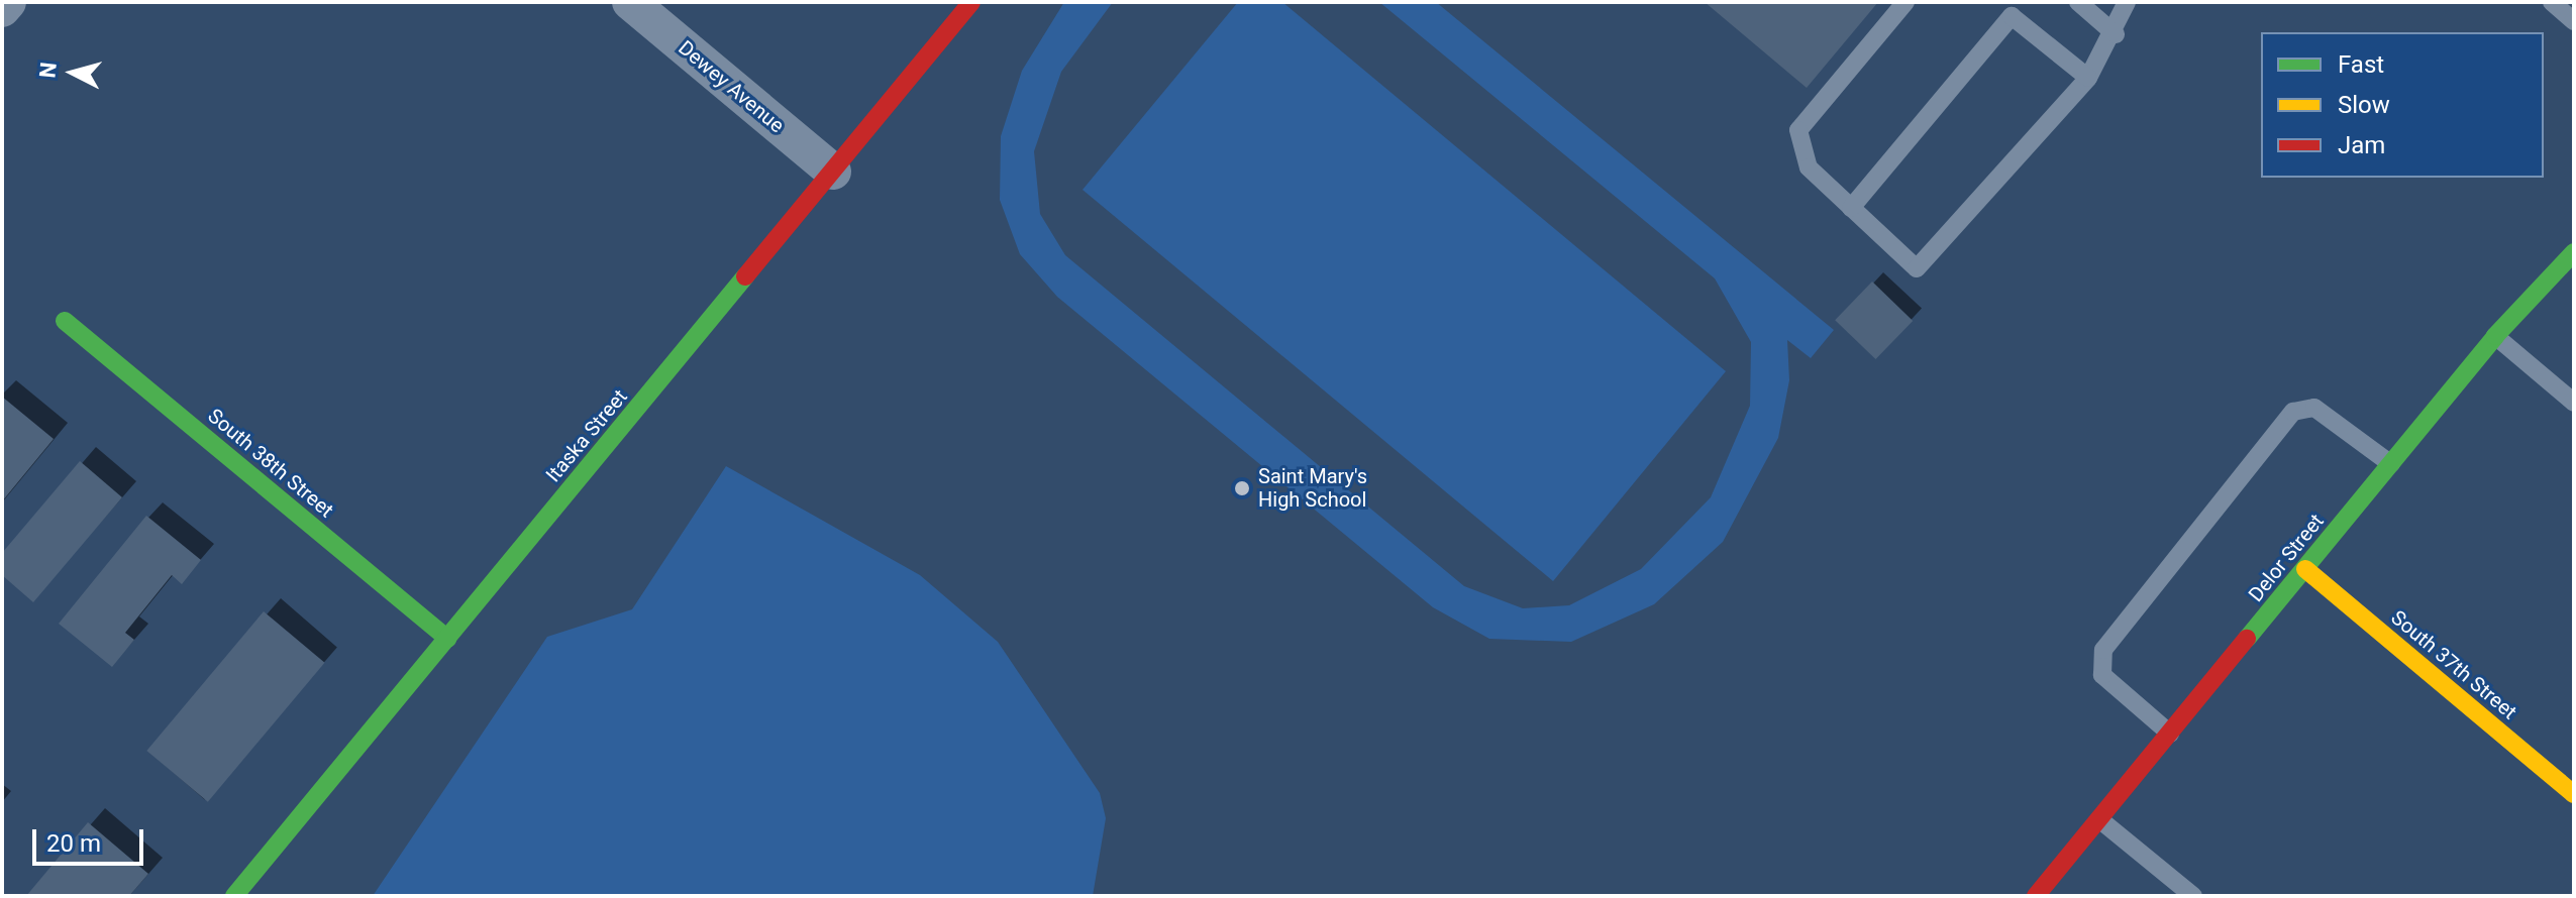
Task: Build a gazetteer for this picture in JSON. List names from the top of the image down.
{
  "streets": {
    "street": [
      "Dewey Avenue",
      "Itaska Street",
      "South 38th Street",
      "Delor Street",
      "South 37th Street"
    ]
  },
  "crossings": [
    ["Dewey Avenue", "Itaska Street"],
    ["Itaska Street", "South 38th Street"],
    ["Delor Street", "South 37th Street"]
  ],
  "places": ["Saint Mary's High School"],
  "legend": ["Fast", "Slow", "Jam"],
  "scale_bar": "20 m",
  "north": "left"
}
